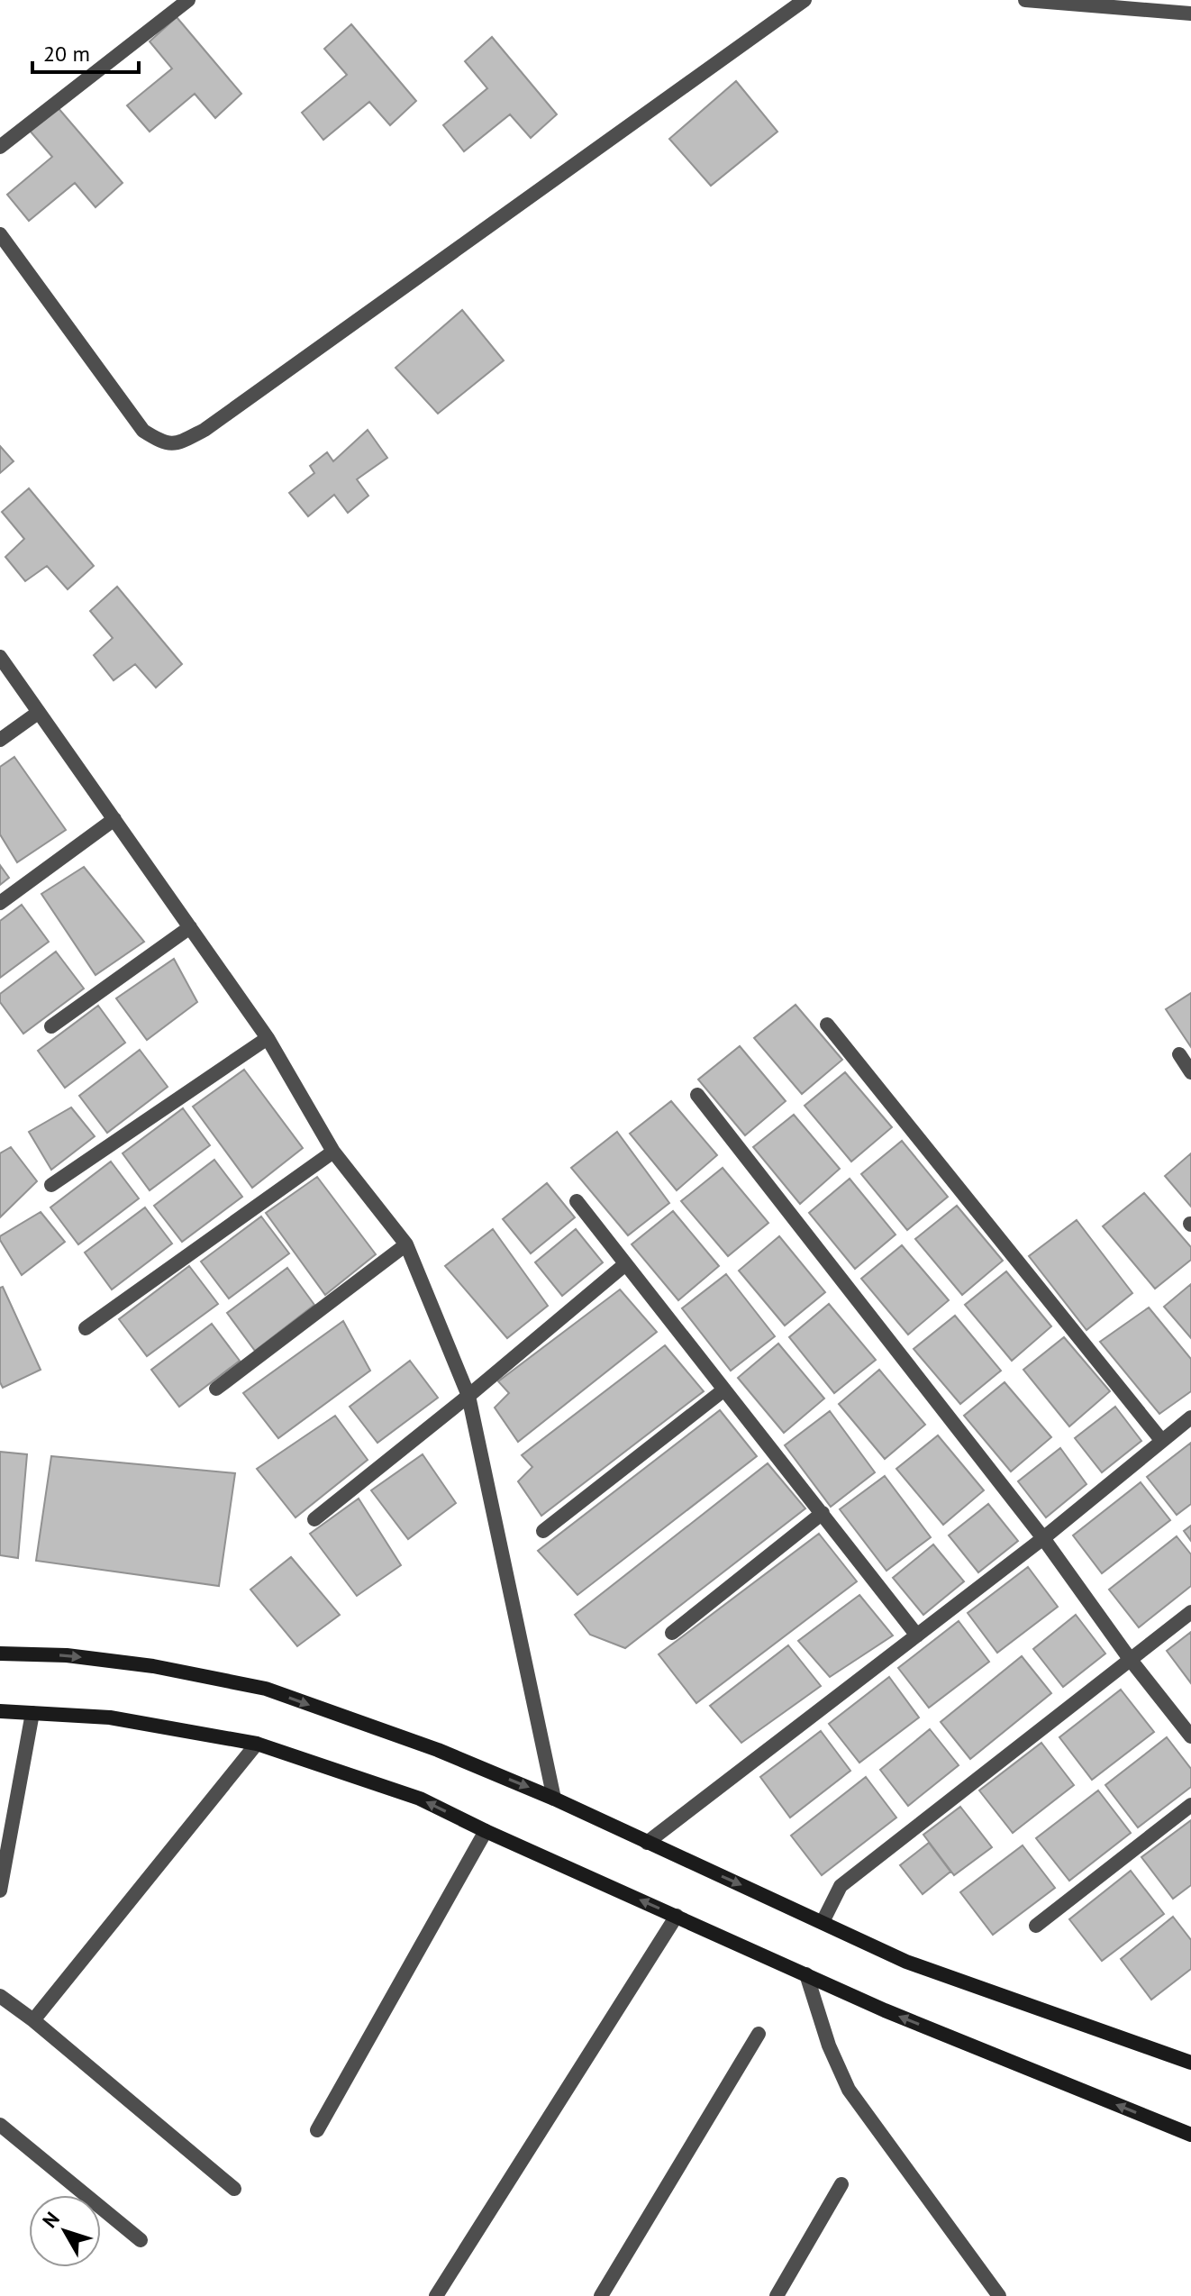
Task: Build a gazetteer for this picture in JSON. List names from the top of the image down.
{
  "scale_bar": "20 m",
  "north": "top left"
}
